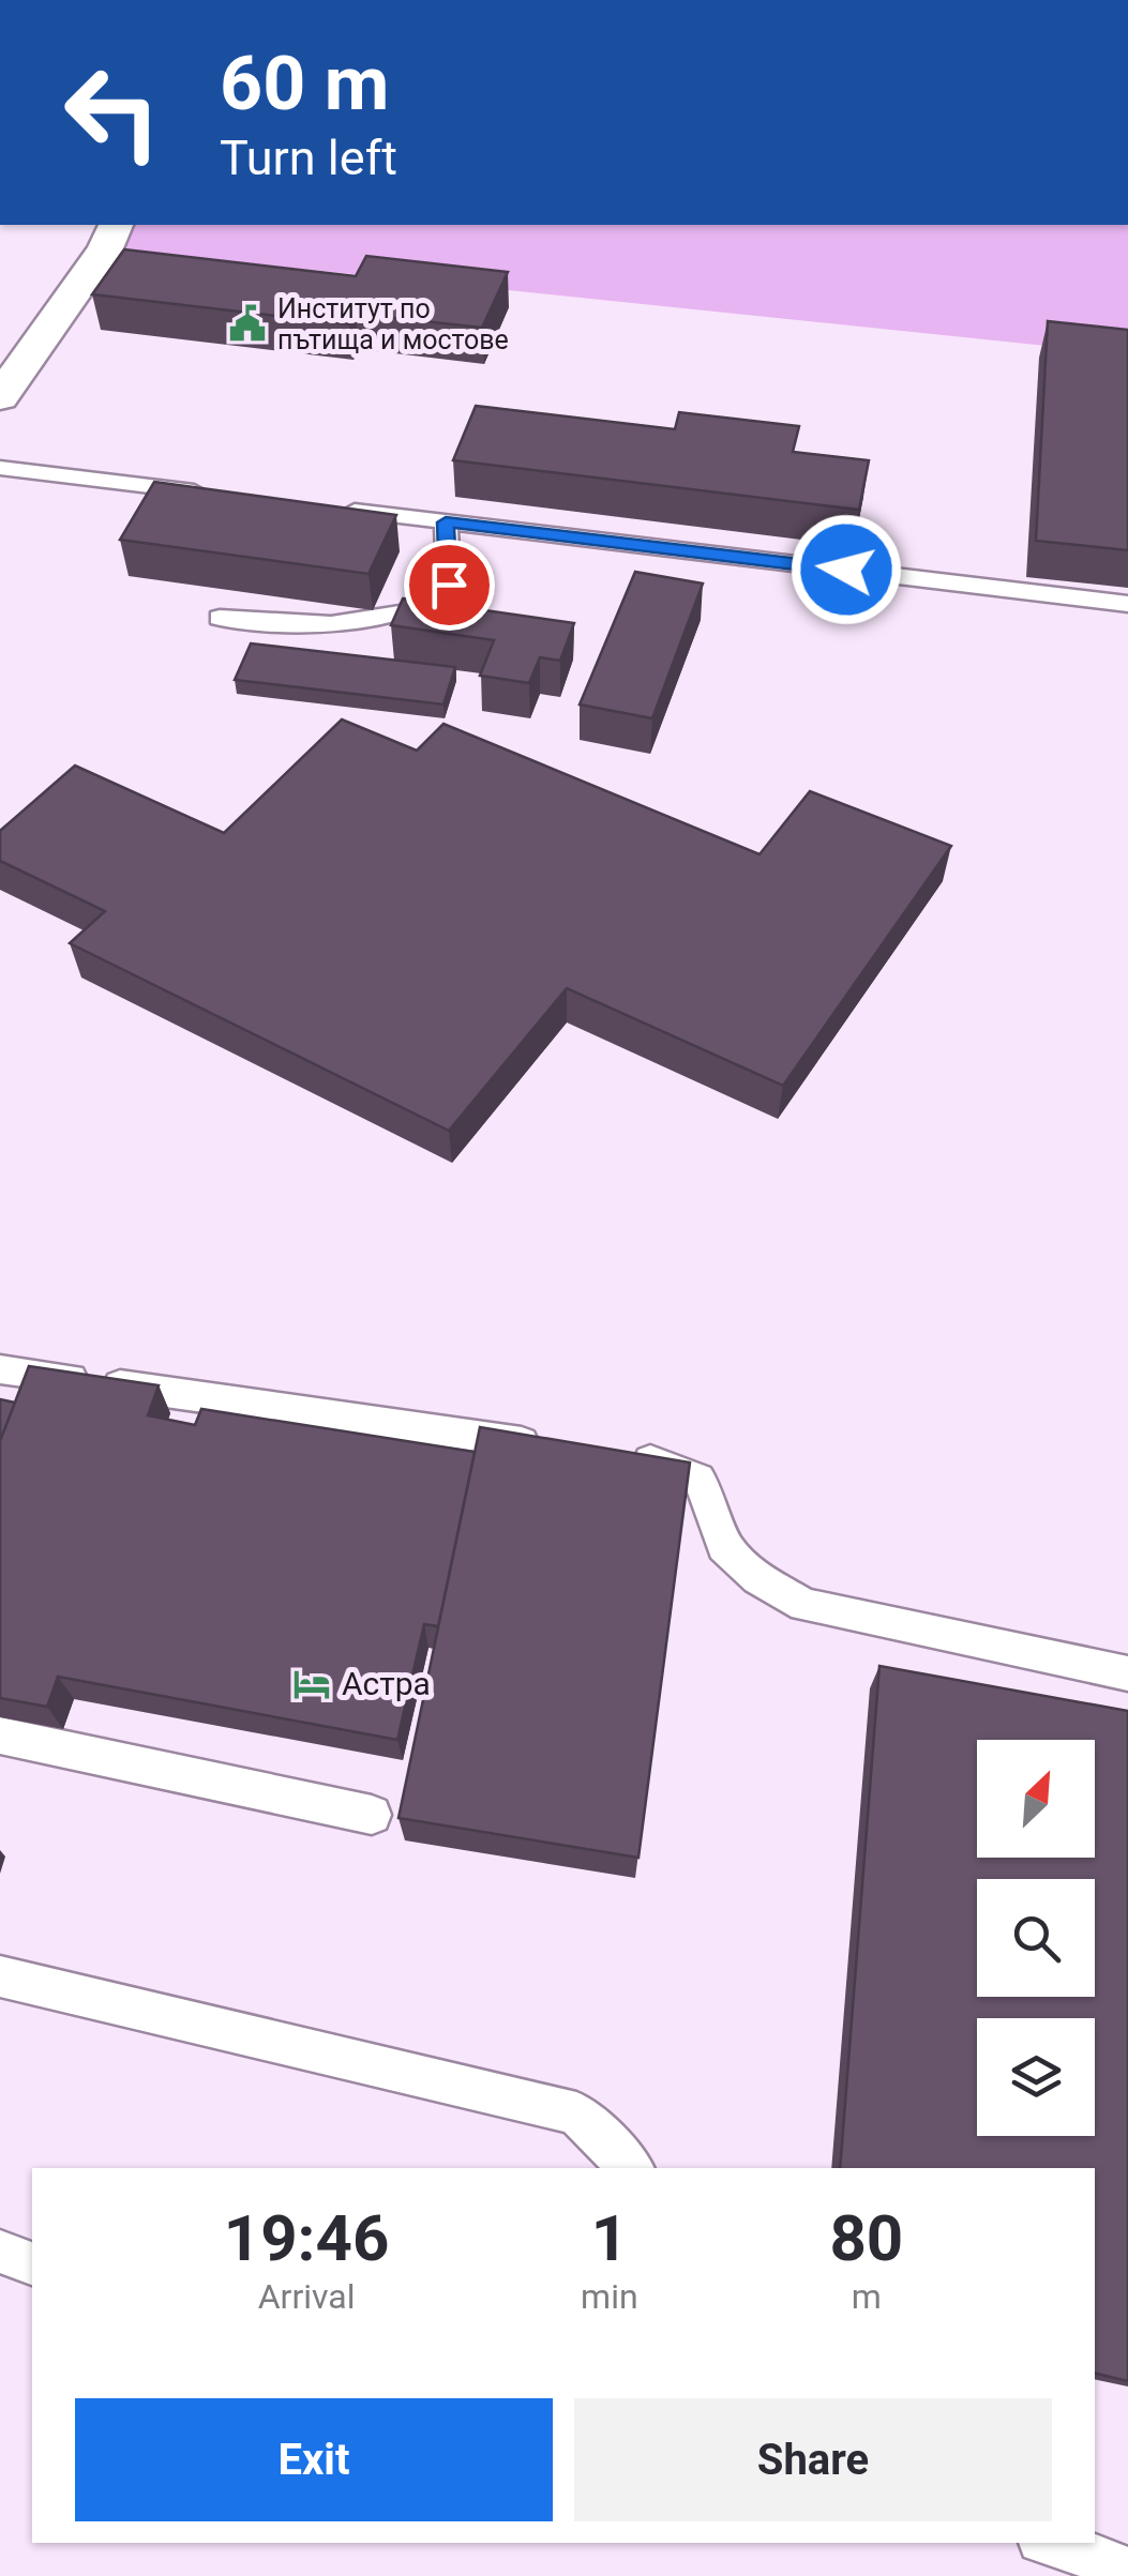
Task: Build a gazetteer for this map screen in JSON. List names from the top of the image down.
{
  "places": {
    "public building": ["Институт по пътища и мостове"],
    "hotel": ["Астра"]
  },
  "north": "top right",
  "page": {
    "turn": ["60 m", "Turn left"],
    "eta": [
      "19:46",
      "Arrival",
      "1",
      "min",
      "80",
      "m"
    ],
    "buttons": ["Exit", "Share"]
  }
}
